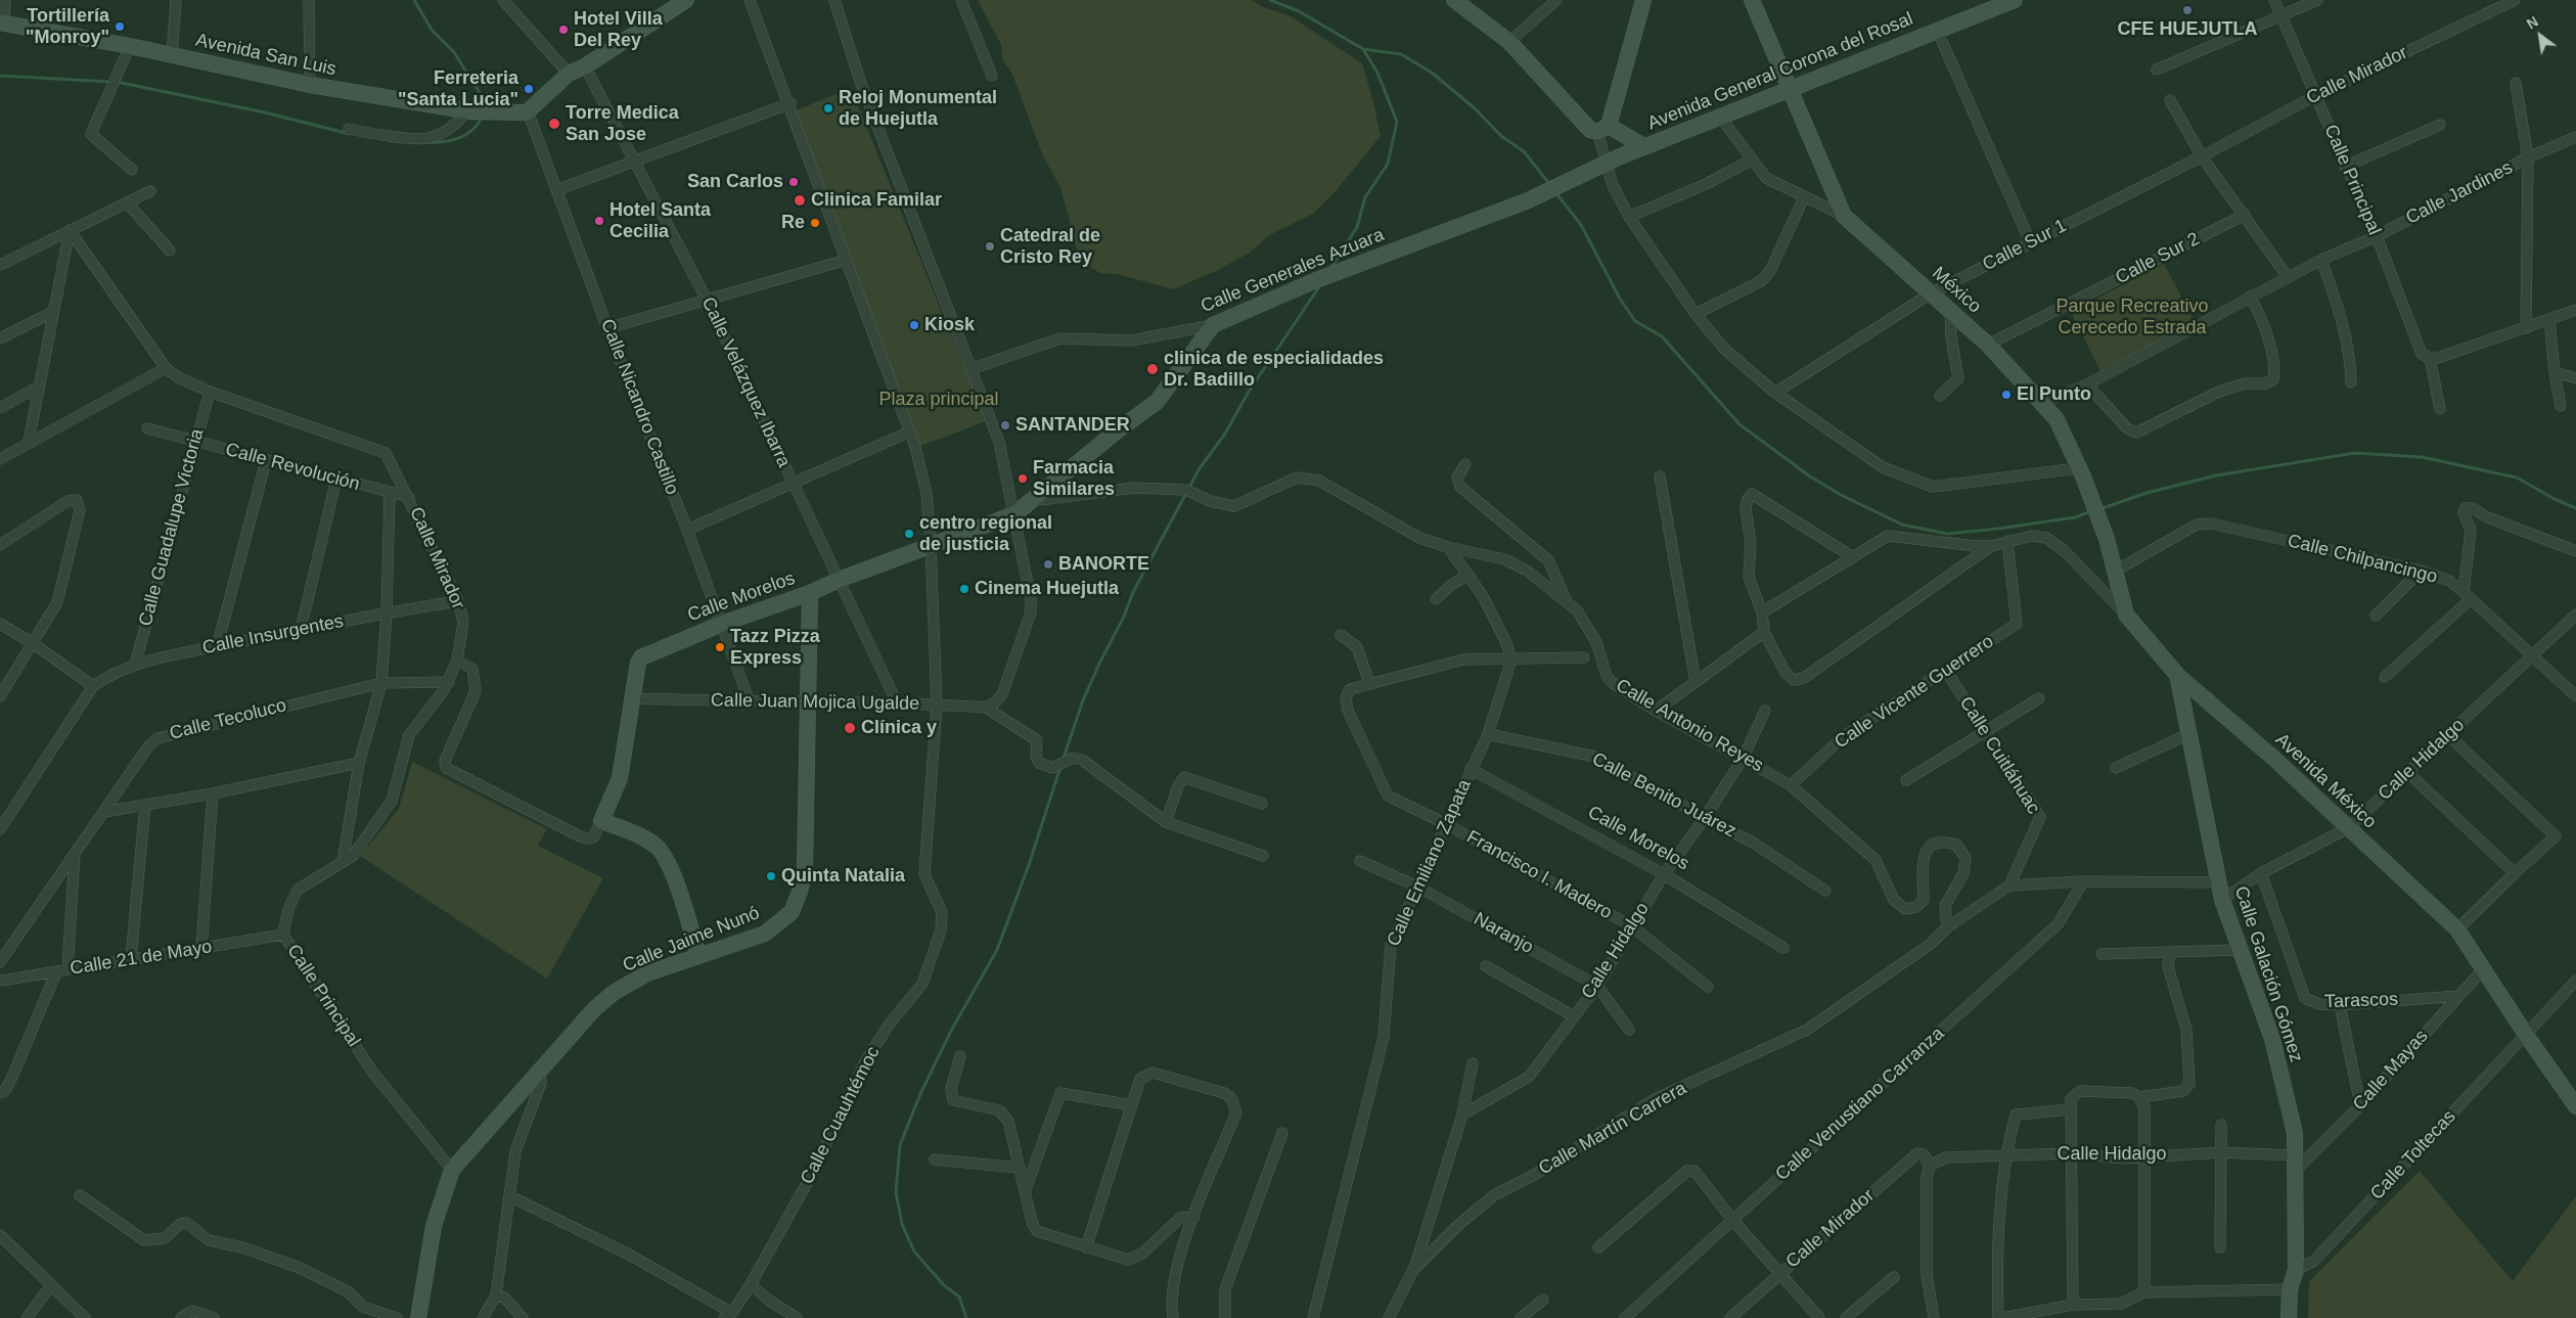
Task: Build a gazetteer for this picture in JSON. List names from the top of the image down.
{
  "streets": {
    "street": [
      "Avenida San Luis",
      "Avenida General Corona del Rosal",
      "Calle Mirador",
      "Calle Principal",
      "Calle Jardines",
      "Calle Sur 1",
      "Calle Sur 2",
      "Calle Generales Azuara",
      "México",
      "Calle Velázquez Ibarra",
      "Calle Nicandro Castillo",
      "Calle Revolución",
      "Calle Guadalupe Victoria",
      "Calle Chilpancingo",
      "Calle Morelos",
      "Calle Insurgentes",
      "Calle Vicente Guerrero",
      "Calle Juan Mojica Ugalde",
      "Calle Tecoluco",
      "Calle Antonio Reyes",
      "Calle Cuitláhuac",
      "Calle Hidalgo",
      "Avenida México",
      "Calle Benito Juárez",
      "Calle Emiliano Zapata",
      "Francisco I. Madero",
      "Naranjo",
      "Calle Jaime Nunó",
      "Calle 21 de Mayo",
      "Calle Galación Gómez",
      "Tarascos",
      "Calle Mayas",
      "Calle Venustiano Carranza",
      "Calle Cuauhtémoc",
      "Calle Martín Carrera",
      "Calle Toltecas"
    ]
  },
  "crossings": [
    ["Avenida San Luis", "Calle Nicandro Castillo"],
    ["Avenida General Corona del Rosal", "Calle Generales Azuara"],
    ["Avenida General Corona del Rosal", "México"],
    ["Calle Mirador", "Calle Principal"],
    ["Calle Mirador", "Calle Sur 1"],
    ["Calle Mirador", "Calle Revolución"],
    ["Calle Mirador", "Calle Guadalupe Victoria"],
    ["Calle Mirador", "Calle Insurgentes"],
    ["Calle Mirador", "Calle Tecoluco"],
    ["Calle Mirador", "Calle Hidalgo"],
    ["Calle Principal", "Calle Jardines"],
    ["Calle Principal", "Calle Jaime Nunó"],
    ["Calle Principal", "Calle 21 de Mayo"],
    ["Calle Jardines", "México"],
    ["Calle Sur 1", "México"],
    ["Calle Sur 2", "México"],
    ["Calle Generales Azuara", "Calle Morelos"],
    ["México", "Calle Chilpancingo"],
    ["México", "Avenida México"],
    ["Calle Velázquez Ibarra", "Calle Morelos"],
    ["Calle Velázquez Ibarra", "Calle Juan Mojica Ugalde"],
    ["Calle Nicandro Castillo", "Calle Morelos"],
    ["Calle Nicandro Castillo", "Calle Juan Mojica Ugalde"],
    ["Calle Revolución", "Calle Guadalupe Victoria"],
    ["Calle Guadalupe Victoria", "Calle Insurgentes"],
    ["Calle Chilpancingo", "Calle Hidalgo"],
    ["Calle Morelos", "Calle Juan Mojica Ugalde"],
    ["Calle Morelos", "Calle Antonio Reyes"],
    ["Calle Morelos", "Calle Hidalgo"],
    ["Calle Morelos", "Calle Emiliano Zapata"],
    ["Calle Morelos", "Calle Jaime Nunó"],
    ["Calle Morelos", "Calle Cuauhtémoc"],
    ["Calle Vicente Guerrero", "Calle Antonio Reyes"],
    ["Calle Vicente Guerrero", "Calle Cuitláhuac"],
    ["Calle Vicente Guerrero", "Avenida México"],
    ["Calle Juan Mojica Ugalde", "Calle Jaime Nunó"],
    ["Calle Juan Mojica Ugalde", "Calle Cuauhtémoc"],
    ["Calle Antonio Reyes", "Calle Hidalgo"],
    ["Calle Antonio Reyes", "Calle Martín Carrera"],
    ["Calle Hidalgo", "Avenida México"],
    ["Calle Hidalgo", "Calle Benito Juárez"],
    ["Calle Hidalgo", "Francisco I. Madero"],
    ["Calle Hidalgo", "Naranjo"],
    ["Calle Hidalgo", "Calle Galación Gómez"],
    ["Calle Hidalgo", "Tarascos"],
    ["Calle Hidalgo", "Calle Mayas"],
    ["Avenida México", "Calle Galación Gómez"],
    ["Avenida México", "Calle Mayas"],
    ["Avenida México", "Calle Toltecas"],
    ["Calle Benito Juárez", "Calle Emiliano Zapata"],
    ["Calle Emiliano Zapata", "Francisco I. Madero"],
    ["Calle Emiliano Zapata", "Naranjo"],
    ["Calle Galación Gómez", "Calle Mayas"],
    ["Calle Galación Gómez", "Calle Toltecas"],
    ["Tarascos", "Calle Mayas"]
  ],
  "parks": ["Parque Recreativo Cerecedo Estrada", "Plaza principal"],
  "places": [
    "CFE HUEJUTLA",
    "Tortillería \"Monroy\"",
    "Hotel Villa Del Rey",
    "Ferreteria \"Santa Lucia\"",
    "Reloj Monumental de Huejutla",
    "Torre Medica San Jose",
    "San Carlos",
    "Clinica Familar",
    "Hotel Santa Cecilia",
    "Re",
    "Catedral de Cristo Rey",
    "Kiosk",
    "clinica de especialidades Dr. Badillo",
    "El Punto",
    "SANTANDER",
    "Farmacia Similares",
    "centro regional de justicia",
    "BANORTE",
    "Cinema Huejutla",
    "Tazz Pizza Express",
    "Clínica y",
    "Quinta Natalia"
  ],
  "north": "top left"
}
